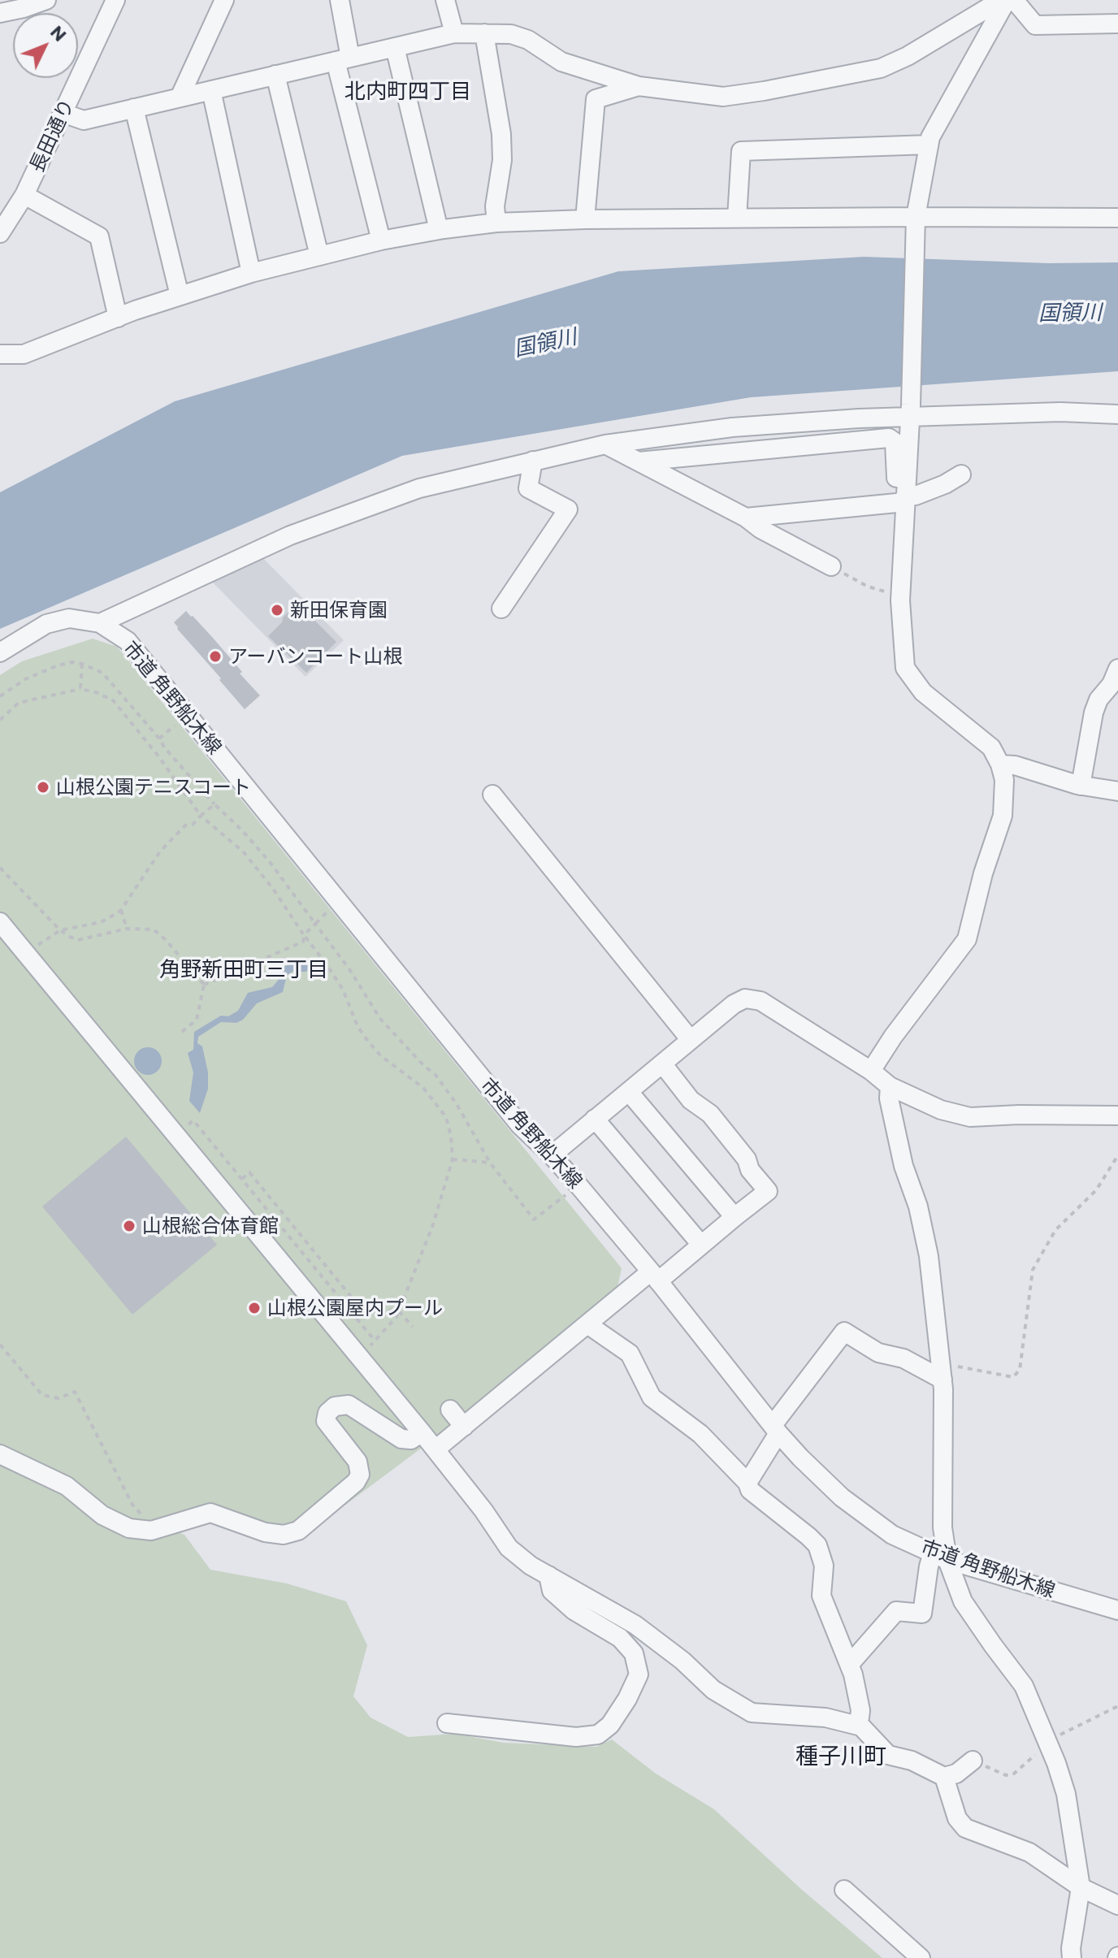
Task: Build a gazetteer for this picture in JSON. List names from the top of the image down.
{
  "streets": {
    "street": ["長田通り", "市道 角野船木線"]
  },
  "districts": ["北内町四丁目", "角野新田町三丁目", "種子川町"],
  "water": ["国領川"],
  "places": [
    "新田保育園",
    "アーバンコート山根",
    "山根公園テニスコート",
    "山根総合体育館",
    "山根公園屋内プール"
  ],
  "north": "top right"
}
